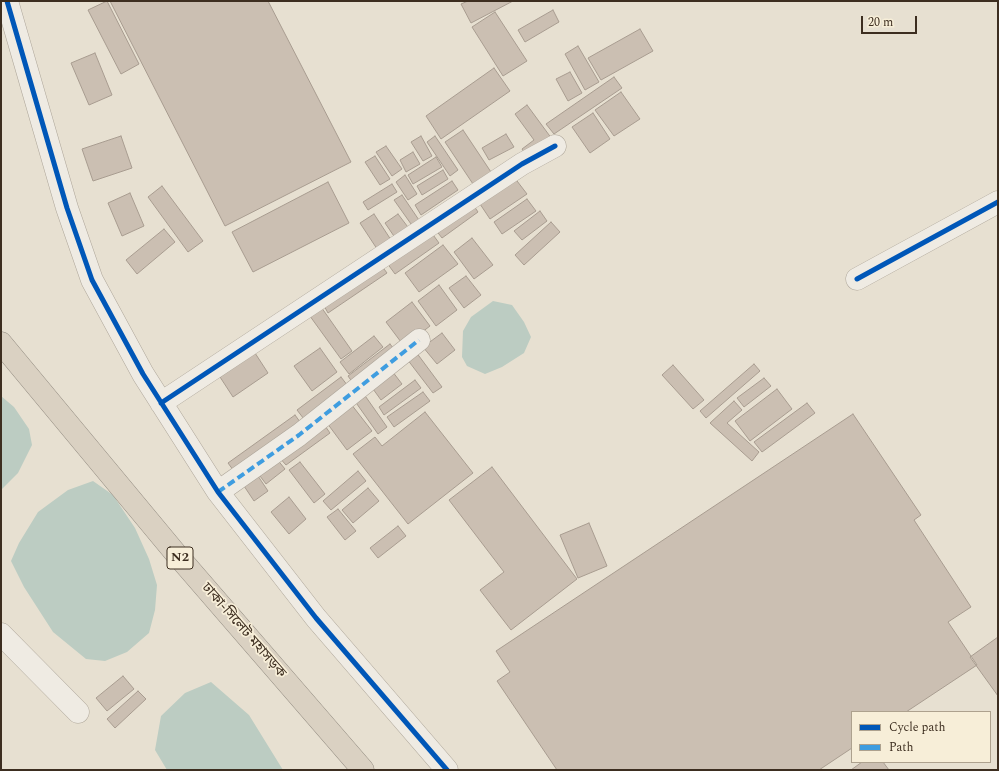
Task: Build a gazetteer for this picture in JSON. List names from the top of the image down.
{
  "streets": {
    "highway": ["N2", "ঢাকা-সিলেট মহাসড়ক"]
  },
  "legend": ["Cycle path", "Path"],
  "scale_bar": "20 m"
}
